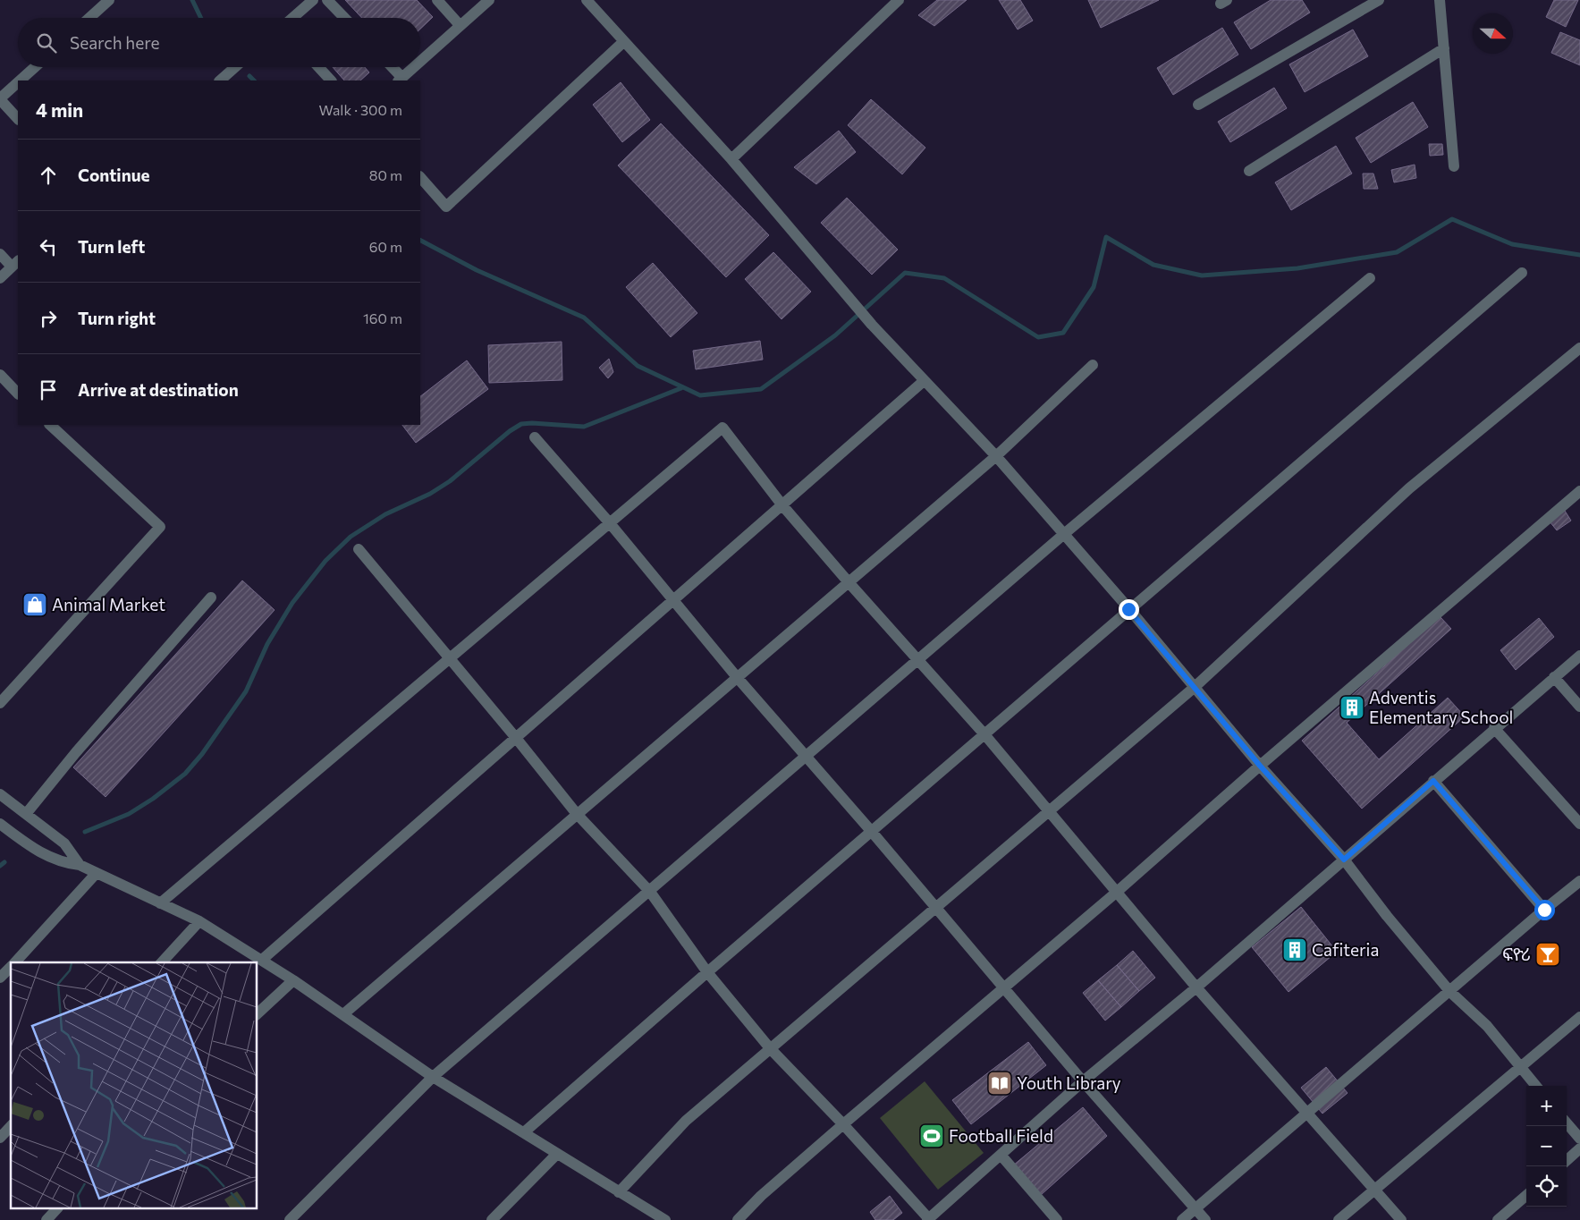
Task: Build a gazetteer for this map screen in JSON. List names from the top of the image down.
{
  "places": {
    "shop": ["Animal Market"],
    "building": ["Adventis Elementary School", "Cafiteria"],
    "bar": ["ፍዮሪ"],
    "library": ["Youth Library"],
    "sports": ["Football Field"]
  },
  "north": "right",
  "page": {
    "search": "Search here",
    "heading": ["4 min", "Walk · 300 m"],
    "list": [
      ["Continue", "80 m"],
      ["Turn left", "60 m"],
      ["Turn right", "160 m"],
      "Arrive at destination"
    ],
    "map_buttons": ["+", "−"]
  }
}
